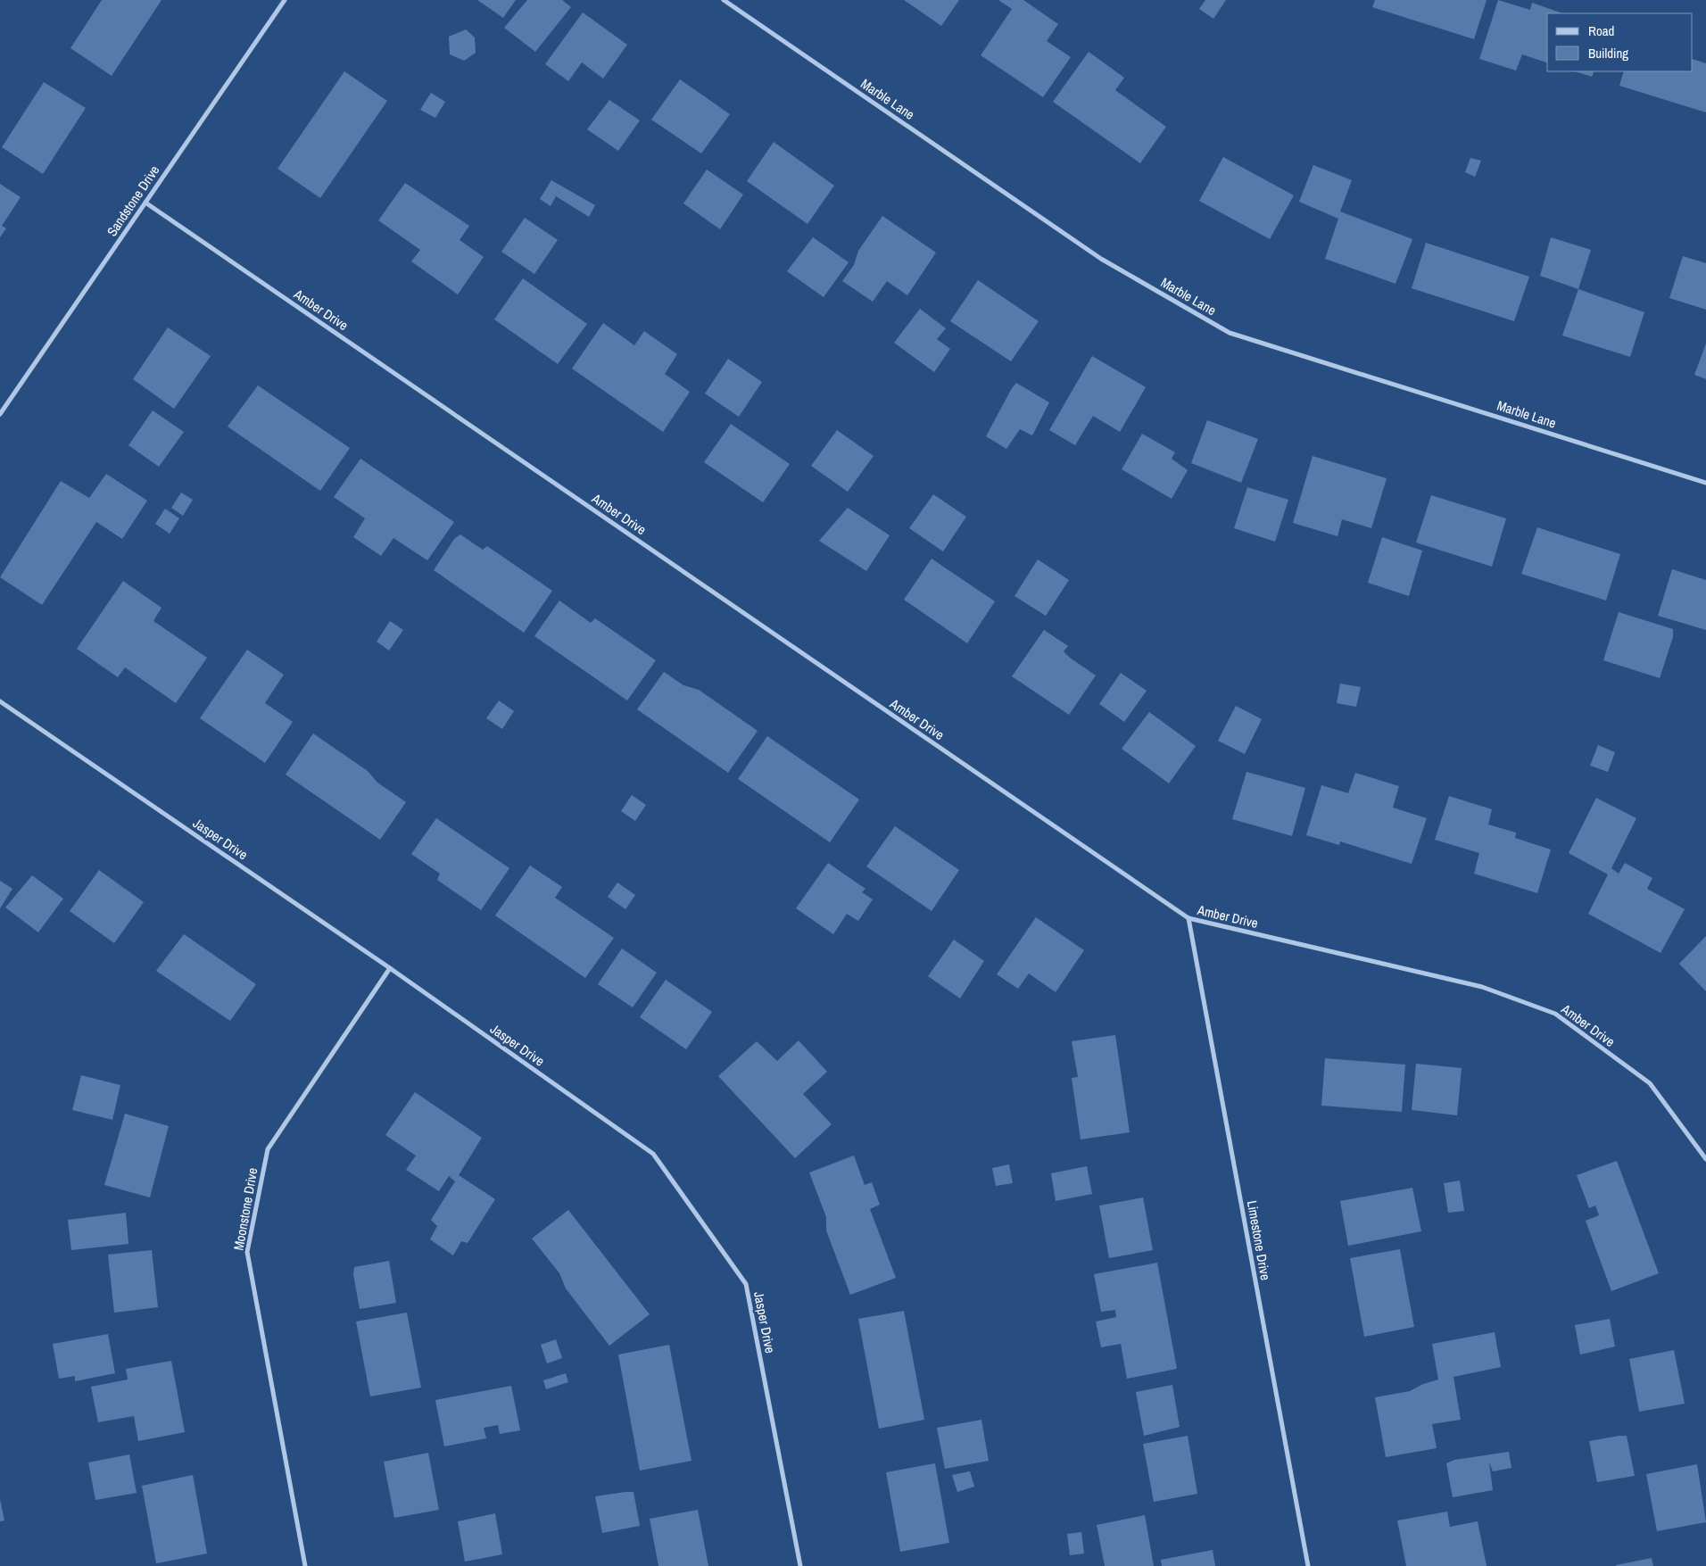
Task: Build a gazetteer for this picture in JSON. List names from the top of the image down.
{
  "streets": {
    "street": [
      "Marble Lane",
      "Sandstone Drive",
      "Amber Drive",
      "Jasper Drive",
      "Moonstone Drive",
      "Limestone Drive"
    ]
  },
  "crossings": [
    ["Sandstone Drive", "Amber Drive"],
    ["Amber Drive", "Limestone Drive"],
    ["Jasper Drive", "Moonstone Drive"]
  ],
  "legend": ["Road", "Building"]
}
